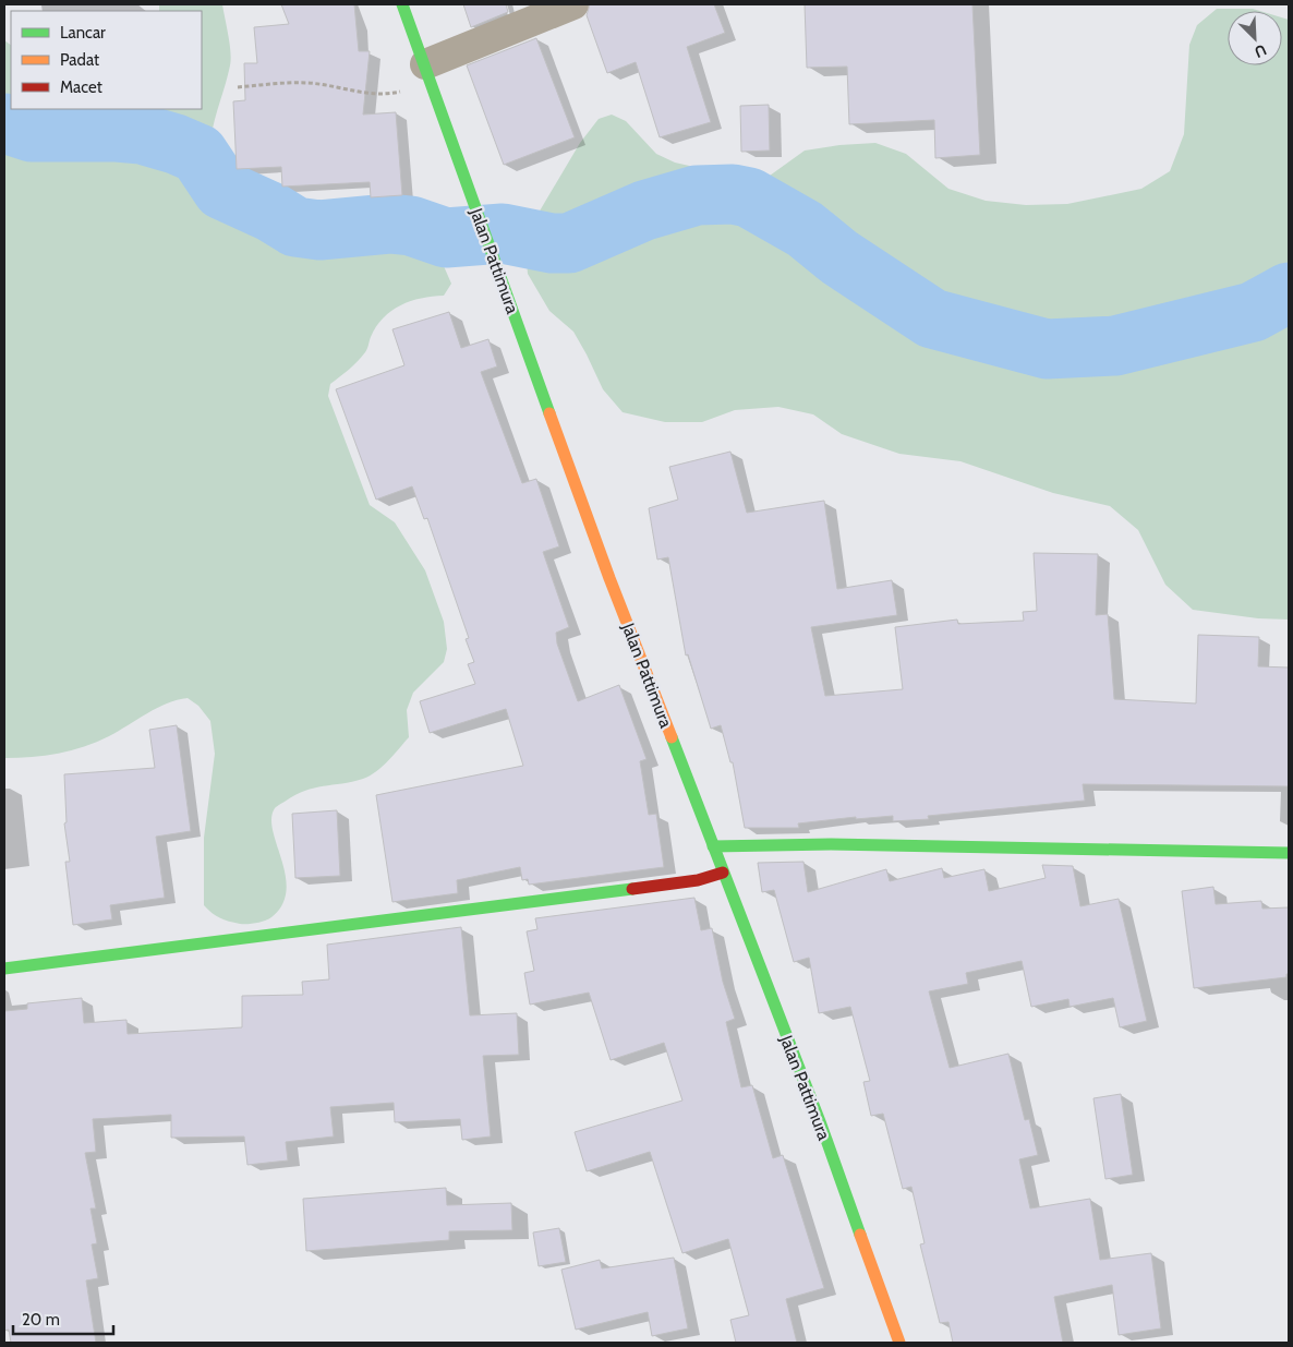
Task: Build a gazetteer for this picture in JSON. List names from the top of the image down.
{
  "streets": {
    "main road": ["Jalan Pattimura"]
  },
  "legend": ["Lancar", "Padat", "Macet"],
  "scale_bar": "20 m",
  "north": "bottom right"
}
